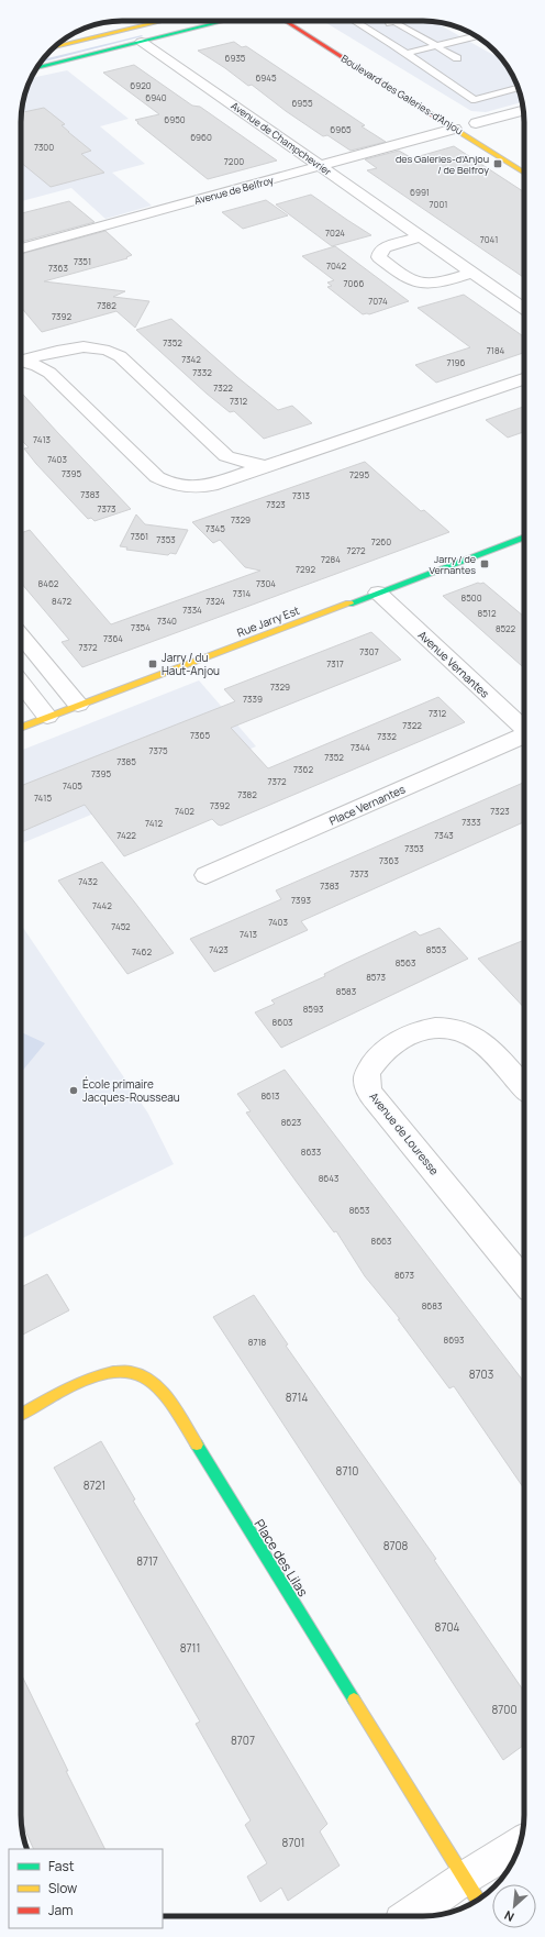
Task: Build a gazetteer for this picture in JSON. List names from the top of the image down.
{
  "streets": {
    "main road": ["Boulevard des Galeries-d'Anjou", "Rue Jarry Est", "Place des Lilas"],
    "street": [
      "Avenue de Champchevrier",
      "Avenue de Belfroy",
      "Avenue Vernantes",
      "Place Vernantes",
      "Avenue de Louresse"
    ]
  },
  "crossings": [
    ["Boulevard des Galeries-d'Anjou", "Avenue de Belfroy"],
    ["Avenue de Champchevrier", "Avenue de Belfroy"],
    ["Rue Jarry Est", "Avenue Vernantes"]
  ],
  "places": {
    "transit": ["des Galeries-d'Anjou / de Belfroy", "Jarry / de Vernantes", "Jarry / du Haut-Anjou"],
    "other": ["École primaire Jacques-Rousseau"]
  },
  "house_numbers": [
    "6935",
    "6945",
    "6920",
    "6940",
    "6955",
    "6950",
    "6965",
    "6960",
    "7300",
    "7200",
    "6991",
    "7001",
    "7024",
    "7041",
    "7351",
    "7042",
    "7363",
    "7066",
    "7074",
    "7382",
    "7392",
    "7352",
    "7184",
    "7342",
    "7196",
    "7332",
    "7322",
    "7312",
    "7413",
    "7403",
    "7395",
    "7295",
    "7383",
    "7313",
    "7323",
    "7373",
    "7329",
    "7345",
    "7361",
    "7353",
    "7260",
    "7272",
    "7284",
    "7292",
    "8462",
    "7304",
    "7314",
    "8500",
    "8472",
    "7324",
    "7334",
    "8512",
    "7340",
    "7354",
    "8522",
    "7364",
    "7372",
    "7307",
    "7317",
    "7329",
    "7339",
    "7312",
    "7322",
    "7365",
    "7332",
    "7344",
    "7375",
    "7352",
    "7385",
    "7362",
    "7395",
    "7372",
    "7405",
    "7382",
    "7415",
    "7392",
    "7402",
    "7323",
    "7333",
    "7412",
    "7422",
    "7343",
    "7353",
    "7363",
    "7373",
    "7432",
    "7383",
    "7393",
    "7442",
    "7403",
    "7452",
    "7413",
    "7423",
    "8553",
    "7462",
    "8563",
    "8573",
    "8583",
    "8593",
    "8603",
    "8613",
    "8623",
    "8633",
    "8643",
    "8653",
    "8663",
    "8673",
    "8683",
    "8693",
    "8718",
    "8703",
    "8714",
    "8710",
    "8721",
    "8708",
    "8717",
    "8704",
    "8711",
    "8700",
    "8707",
    "8701"
  ],
  "legend": ["Fast", "Slow", "Jam"],
  "north": "bottom left"
}
